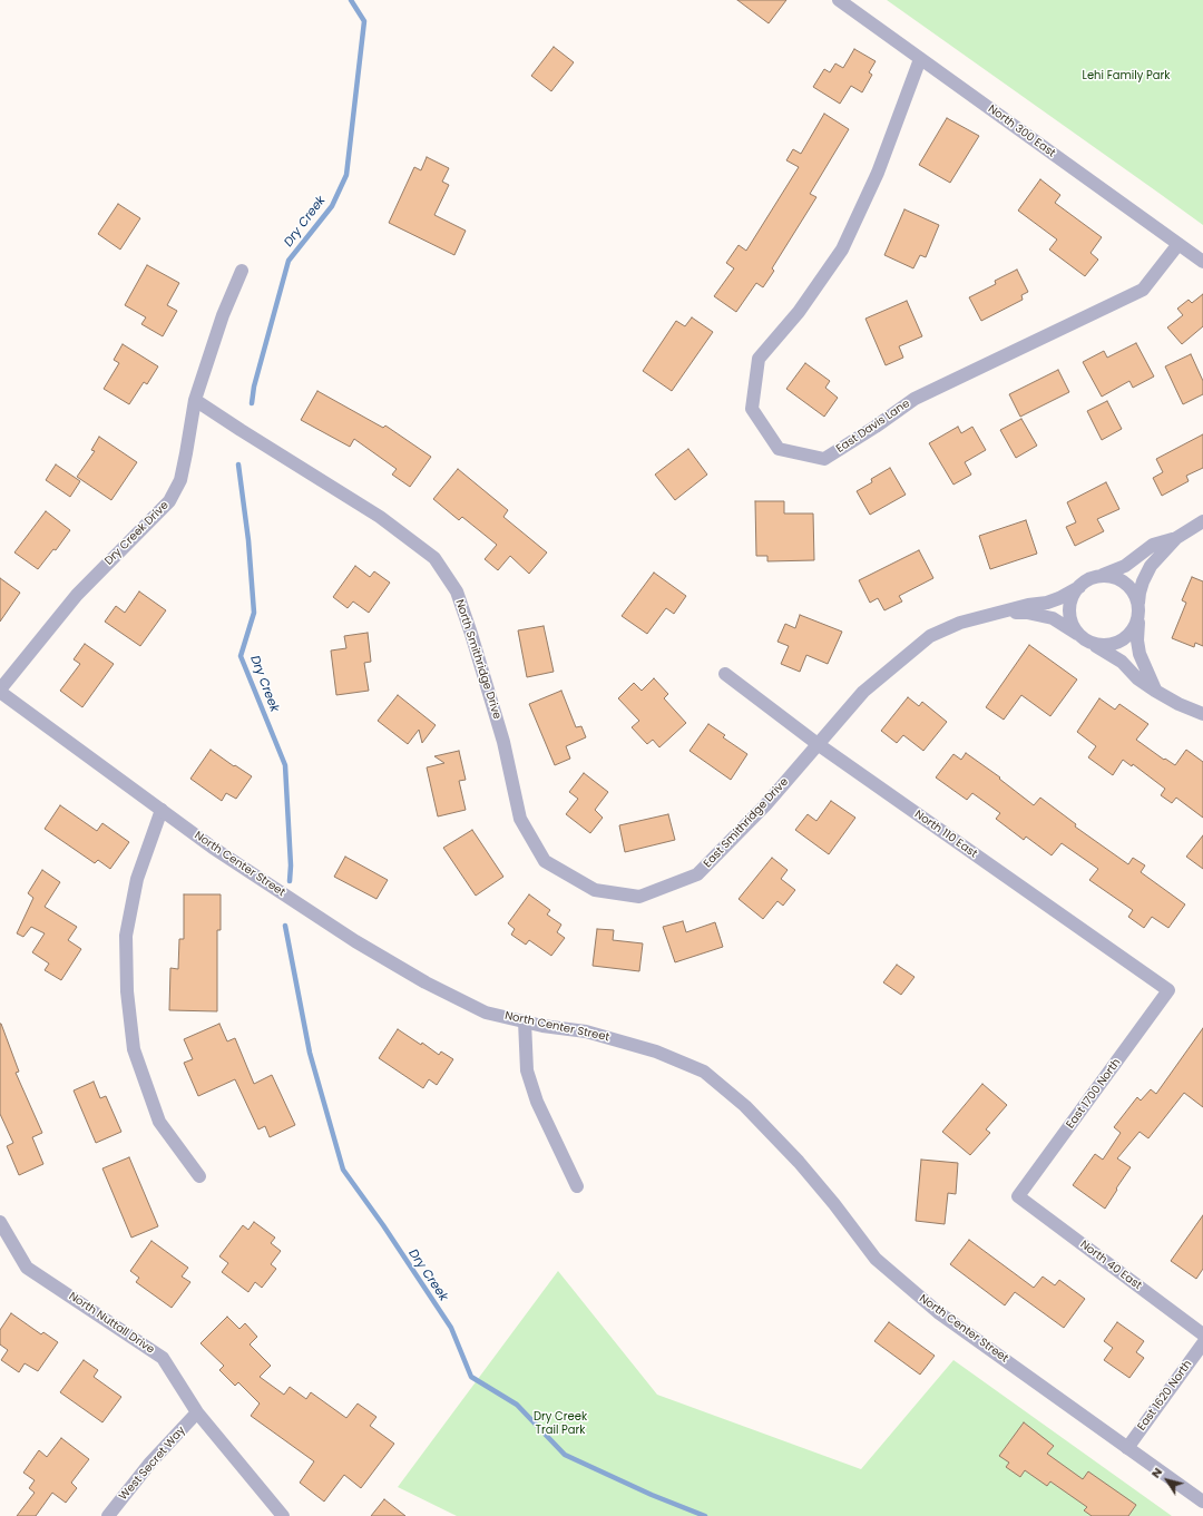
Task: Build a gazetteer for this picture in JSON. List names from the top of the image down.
{
  "streets": {
    "street": [
      "North 300 East",
      "East Davis Lane",
      "Dry Creek Drive",
      "North Smithridge Drive",
      "East Smithridge Drive",
      "North 110 East",
      "North Center Street",
      "East 1700 North",
      "North 40 East",
      "North Nuttall Drive",
      "East 1620 North",
      "West Secret Way"
    ]
  },
  "crossings": [
    ["North 300 East", "East Davis Lane"],
    ["Dry Creek Drive", "North Smithridge Drive"],
    ["Dry Creek Drive", "North Center Street"],
    ["North Smithridge Drive", "East Smithridge Drive"],
    ["East Smithridge Drive", "North 110 East"],
    ["North 110 East", "East 1700 North"],
    ["North Center Street", "East 1620 North"],
    ["East 1700 North", "North 40 East"],
    ["North Nuttall Drive", "West Secret Way"]
  ],
  "water": ["Dry Creek"],
  "parks": ["Lehi Family Park", "Dry Creek Trail Park"],
  "north": "top left"
}
